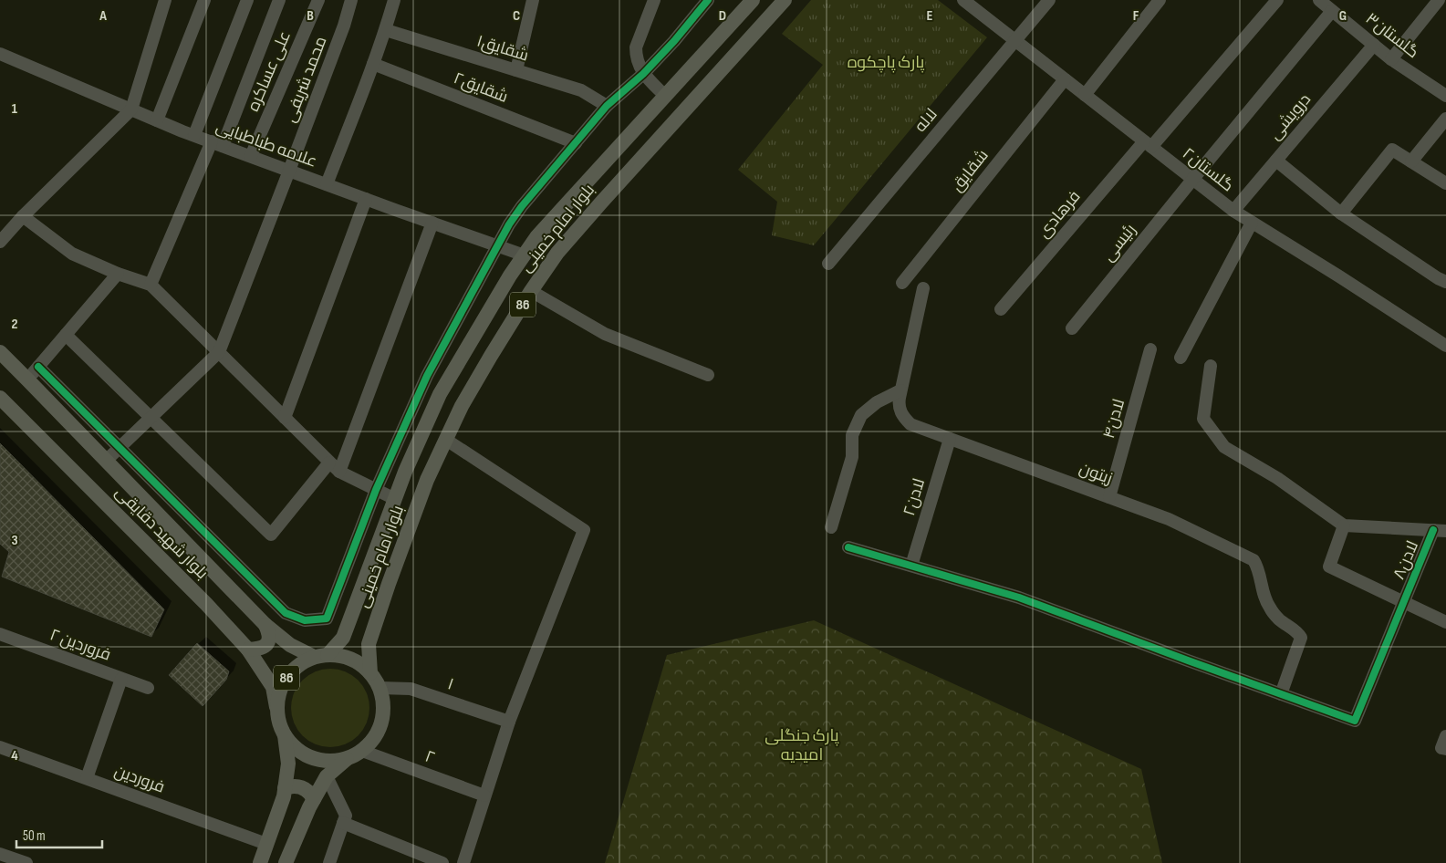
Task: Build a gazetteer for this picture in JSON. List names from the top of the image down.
{
  "streets": {
    "main road": ["بلوار امام خمینی", "86", "بلوار شهید دقایقی"],
    "street": [
      "گلستان۳",
      "شقایق۱",
      "علی عساکره",
      "محمد شریفی",
      "شقایق۲",
      "درویشی",
      "لاله",
      "علامه طباطبایی",
      "گلستان۲",
      "شقایق",
      "فرهادی",
      "رئیسی",
      "لادن۴",
      "زیتون",
      "لادن۲",
      "لادن۸",
      "فروردین ۲",
      "۱",
      "۲",
      "فروردین"
    ]
  },
  "crossings": [
    ["گلستان۳", "درویشی"],
    ["گلستان۳", "رئیسی"],
    ["علی عساکره", "علامه طباطبایی"],
    ["محمد شریفی", "علامه طباطبایی"],
    ["درویشی", "گلستان۲"],
    ["لاله", "گلستان۲"],
    ["علامه طباطبایی", "بلوار امام خمینی"],
    ["گلستان۲", "شقایق"],
    ["گلستان۲", "فرهادی"],
    ["گلستان۲", "رئیسی"],
    ["بلوار امام خمینی", "86"],
    ["بلوار امام خمینی", "بلوار شهید دقایقی"],
    ["بلوار امام خمینی", "۱"],
    ["بلوار امام خمینی", "۲"],
    ["86", "بلوار شهید دقایقی"],
    ["86", "۱"],
    ["86", "۲"],
    ["86", "فروردین"],
    ["لادن۴", "زیتون"],
    ["زیتون", "لادن۲"],
    ["زیتون", "لادن۸"],
    ["بلوار شهید دقایقی", "۱"],
    ["بلوار شهید دقایقی", "۲"],
    ["۱", "۲"]
  ],
  "parks": ["پارک پاچکوه", "پارک جنگلی امیدیه"],
  "scale_bar": "50 m",
  "grid": {
    "columns": [
      "A",
      "B",
      "C",
      "D",
      "E",
      "F",
      "G"
    ],
    "rows": [
      "1",
      "2",
      "3",
      "4"
    ]
  }
}
